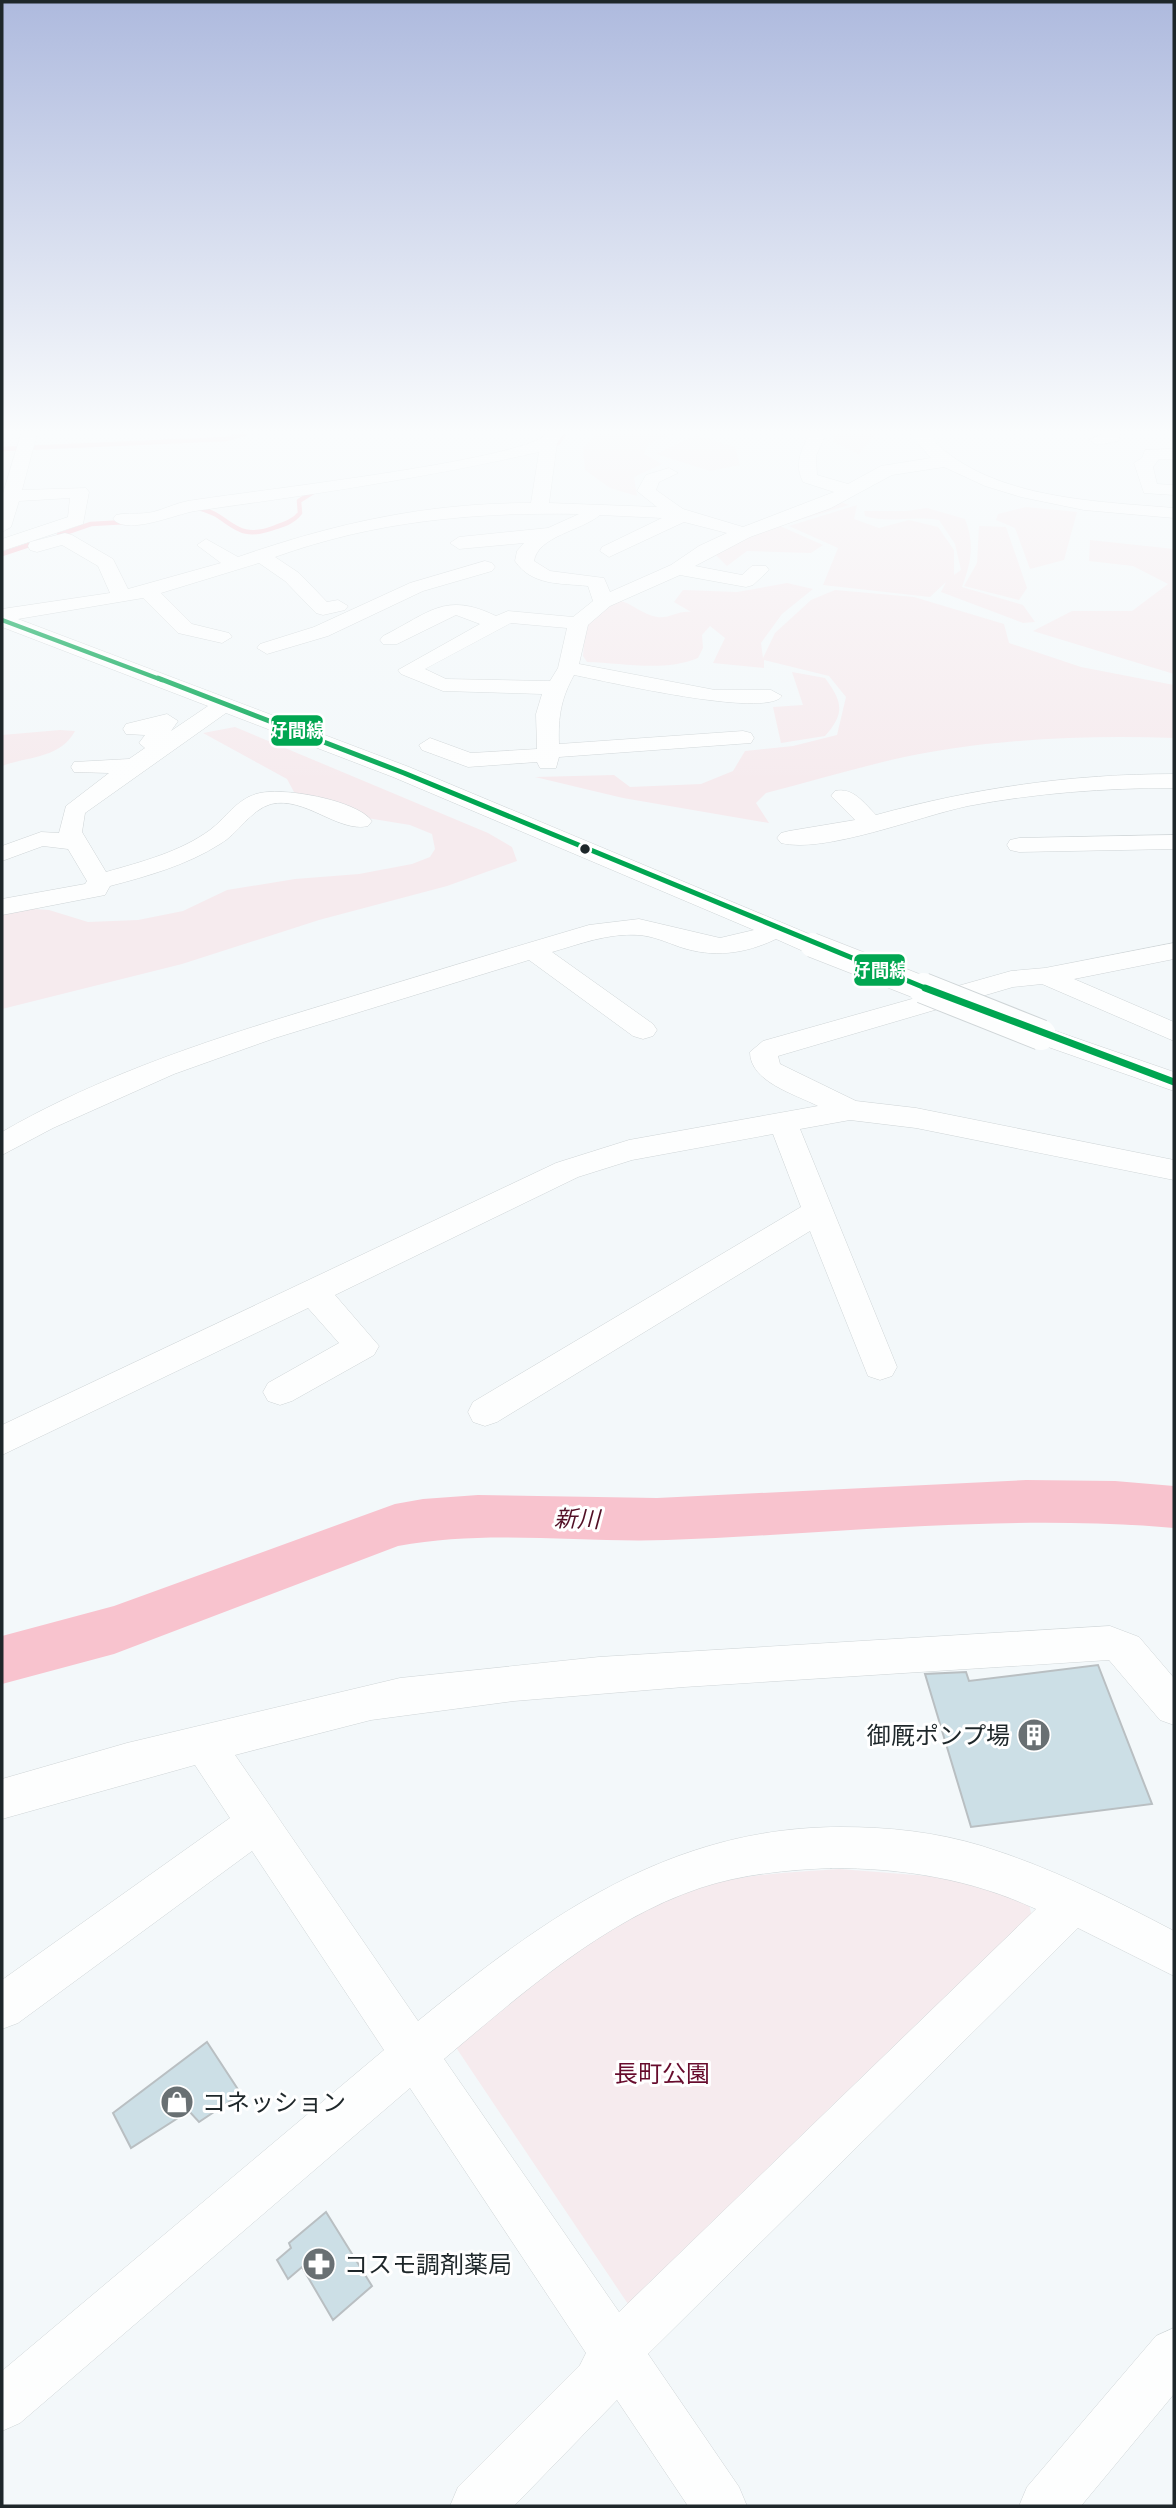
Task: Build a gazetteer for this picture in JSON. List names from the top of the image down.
{
  "water": ["新川"],
  "parks": ["長町公園"],
  "places": {
    "building": ["御厩ポンプ場"],
    "shop": ["コネッション"],
    "pharmacy": ["コスモ調剤薬局"]
  },
  "lines": ["transit line 好間線"]
}
